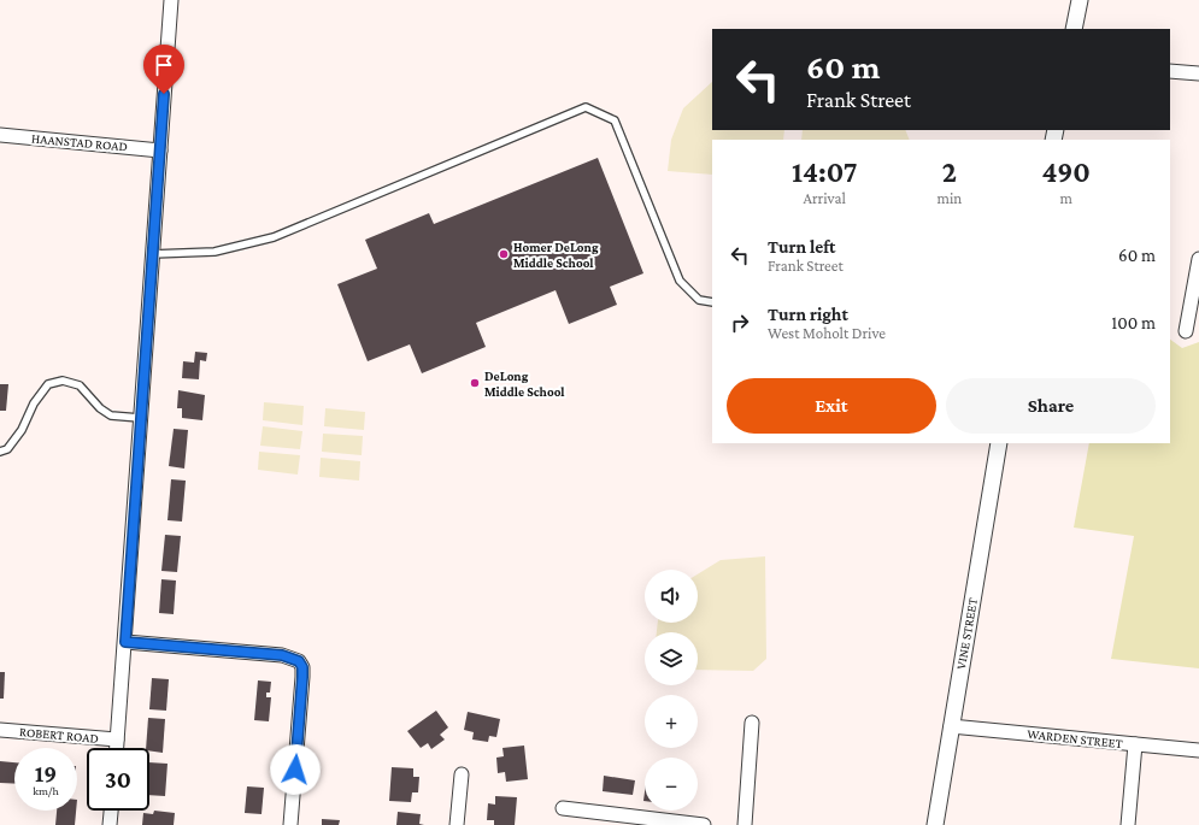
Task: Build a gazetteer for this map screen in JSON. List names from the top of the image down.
{
  "streets": {
    "street": [
      "HAANSTAD ROAD",
      "VINE STREET",
      "ROBERT ROAD",
      "WARDEN STREET"
    ]
  },
  "crossings": [
    ["VINE STREET", "WARDEN STREET"]
  ],
  "places": ["Homer DeLong Middle School", "DeLong Middle School"],
  "page": {
    "turn": ["60 m", "Frank Street"],
    "eta": [
      "14:07",
      "Arrival",
      "2",
      "min",
      "490",
      "m"
    ],
    "list": [
      {
        "name": "Turn left",
        "note": "Frank Street",
        "value": "60 m"
      },
      {
        "name": "Turn right",
        "note": "West Moholt Drive",
        "value": "100 m"
      }
    ],
    "buttons": ["Exit", "Share"],
    "map_buttons": ["+", "−"],
    "speed": "19 km/h",
    "limit": "30"
  }
}
